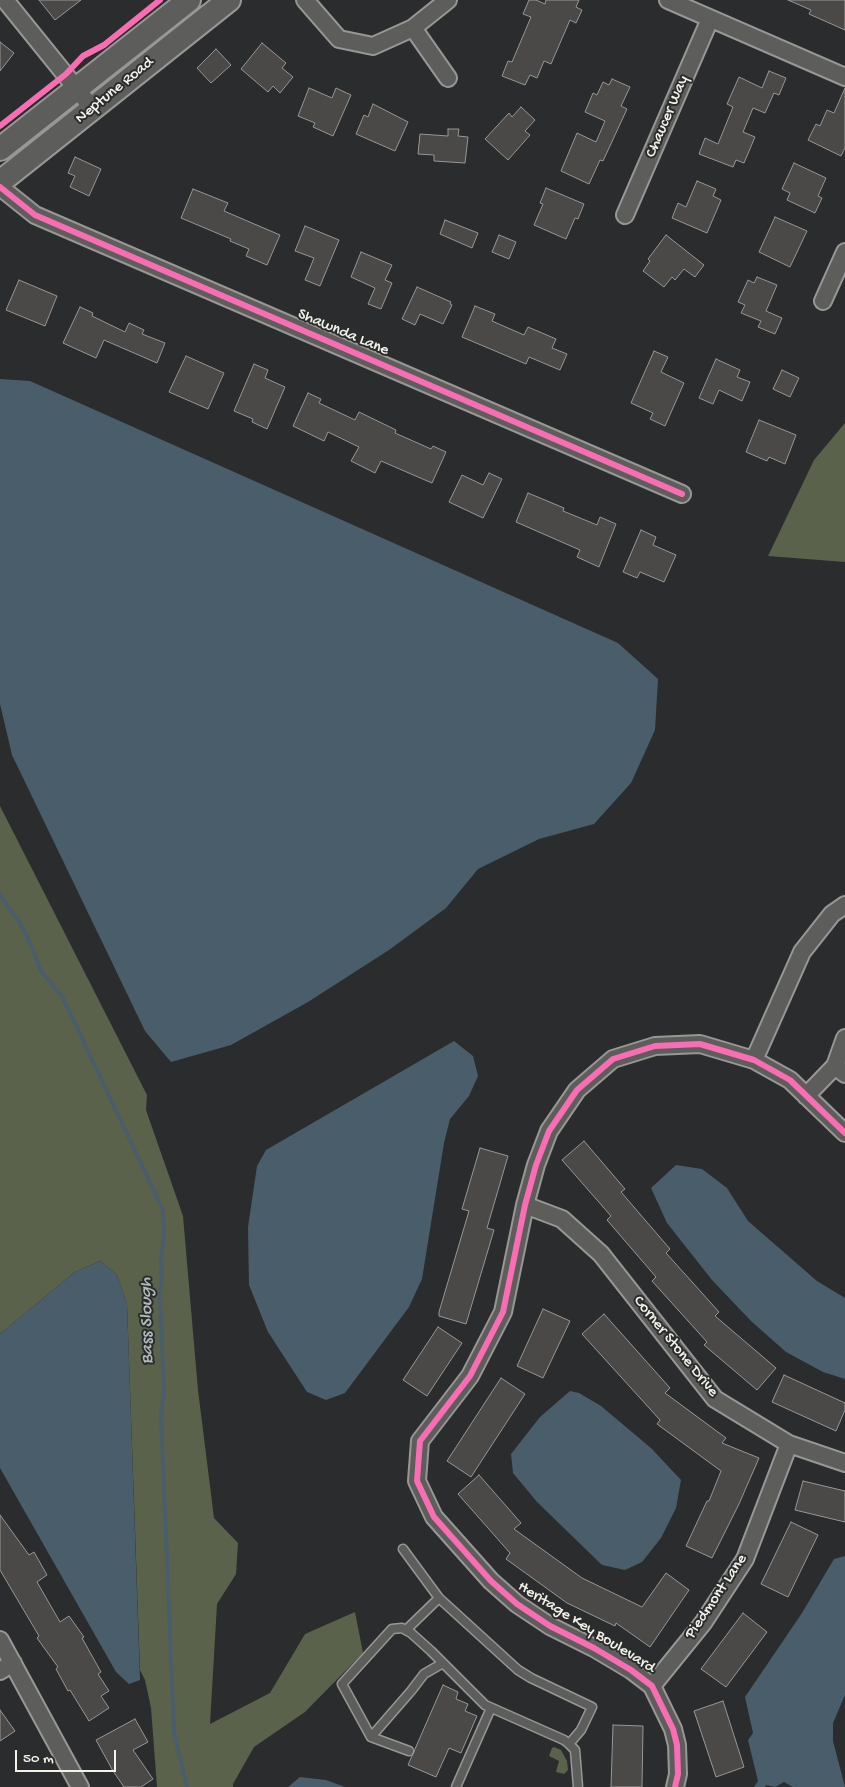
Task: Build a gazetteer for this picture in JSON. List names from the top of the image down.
{
  "streets": {
    "main road": ["Neptune Road"],
    "street": [
      "Chaucer Way",
      "Shawnda Lane",
      "Corner Stone Drive",
      "Piedmont Lane",
      "Heritage Key Boulevard"
    ]
  },
  "crossings": [
    ["Corner Stone Drive", "Piedmont Lane"],
    ["Corner Stone Drive", "Heritage Key Boulevard"],
    ["Piedmont Lane", "Heritage Key Boulevard"]
  ],
  "water": ["Bass Slough"],
  "scale_bar": "50 m"
}
